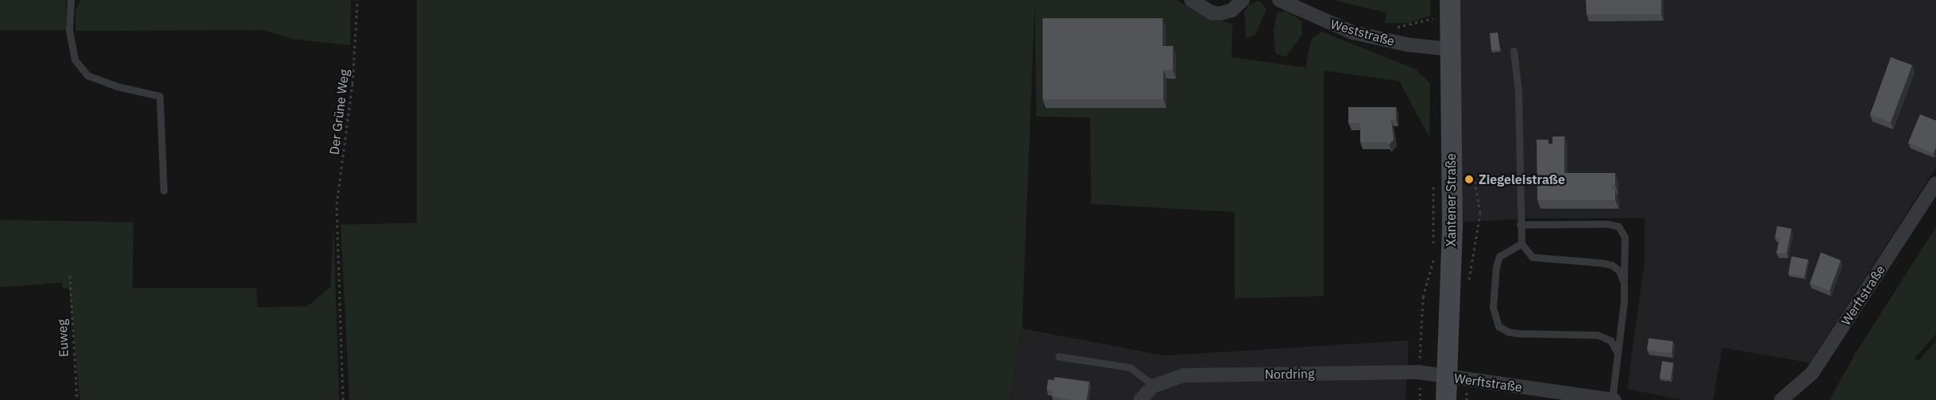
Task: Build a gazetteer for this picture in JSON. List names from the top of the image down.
{
  "streets": {
    "main road": ["Xantener Straße"],
    "street": ["Weststraße", "Werftstraße", "Nordring"],
    "path": ["Der Grüne Weg", "Euweg"]
  },
  "crossings": [
    ["Weststraße", "Xantener Straße"],
    ["Xantener Straße", "Werftstraße"],
    ["Xantener Straße", "Nordring"],
    ["Werftstraße", "Nordring"]
  ],
  "places": ["Ziegeleistraße"]
}
